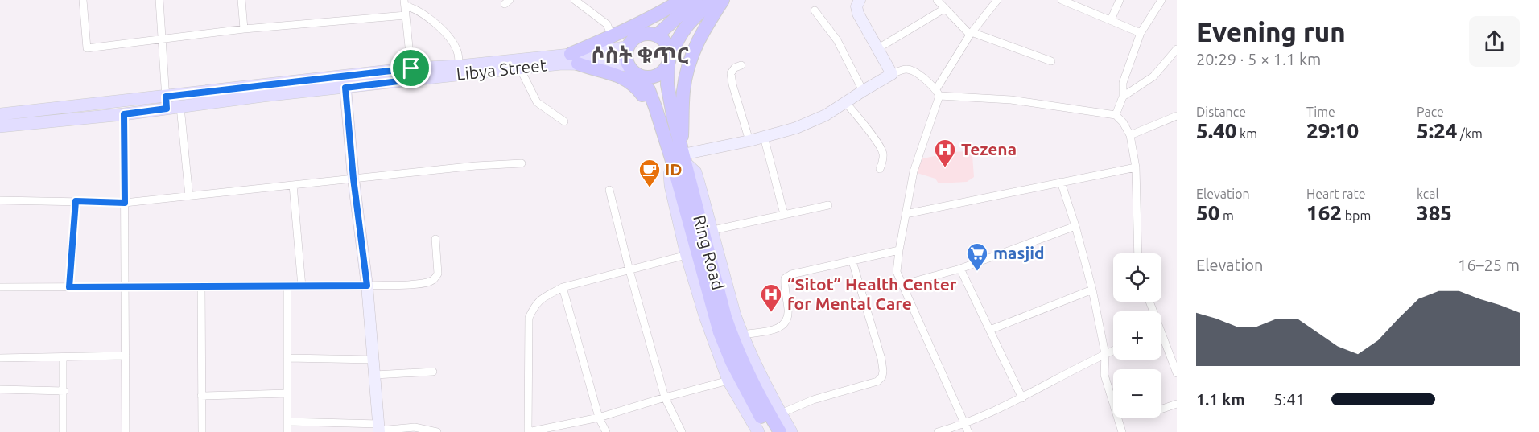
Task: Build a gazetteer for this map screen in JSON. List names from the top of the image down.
{
  "streets": {
    "highway": ["Ring Road"],
    "main road": ["Libya Street"]
  },
  "crossings": [
    ["Libya Street", "Ring Road"]
  ],
  "districts": ["ሶስት ቁጥር"],
  "places": {
    "hospital": ["Tezena", "“Sitot” Health Center for Mental Care"],
    "cafe": ["ID"],
    "supermarket": ["masjid"]
  },
  "page": {
    "heading": ["Evening run", "20:29 · 5 × 1.1 km"],
    "stats": [
      ["Distance", "5.40 km"],
      ["Time", "29:10"],
      ["Pace", "5:24 /km"],
      ["Elevation", "50 m"],
      ["Heart rate", "162 bpm"],
      ["kcal", "385"]
    ],
    "chart": ["Elevation", "16–25 m"],
    "map_buttons": ["+", "−"],
    "list": [
      {
        "name": "1.1 km",
        "note": "5:41"
      }
    ]
  }
}
